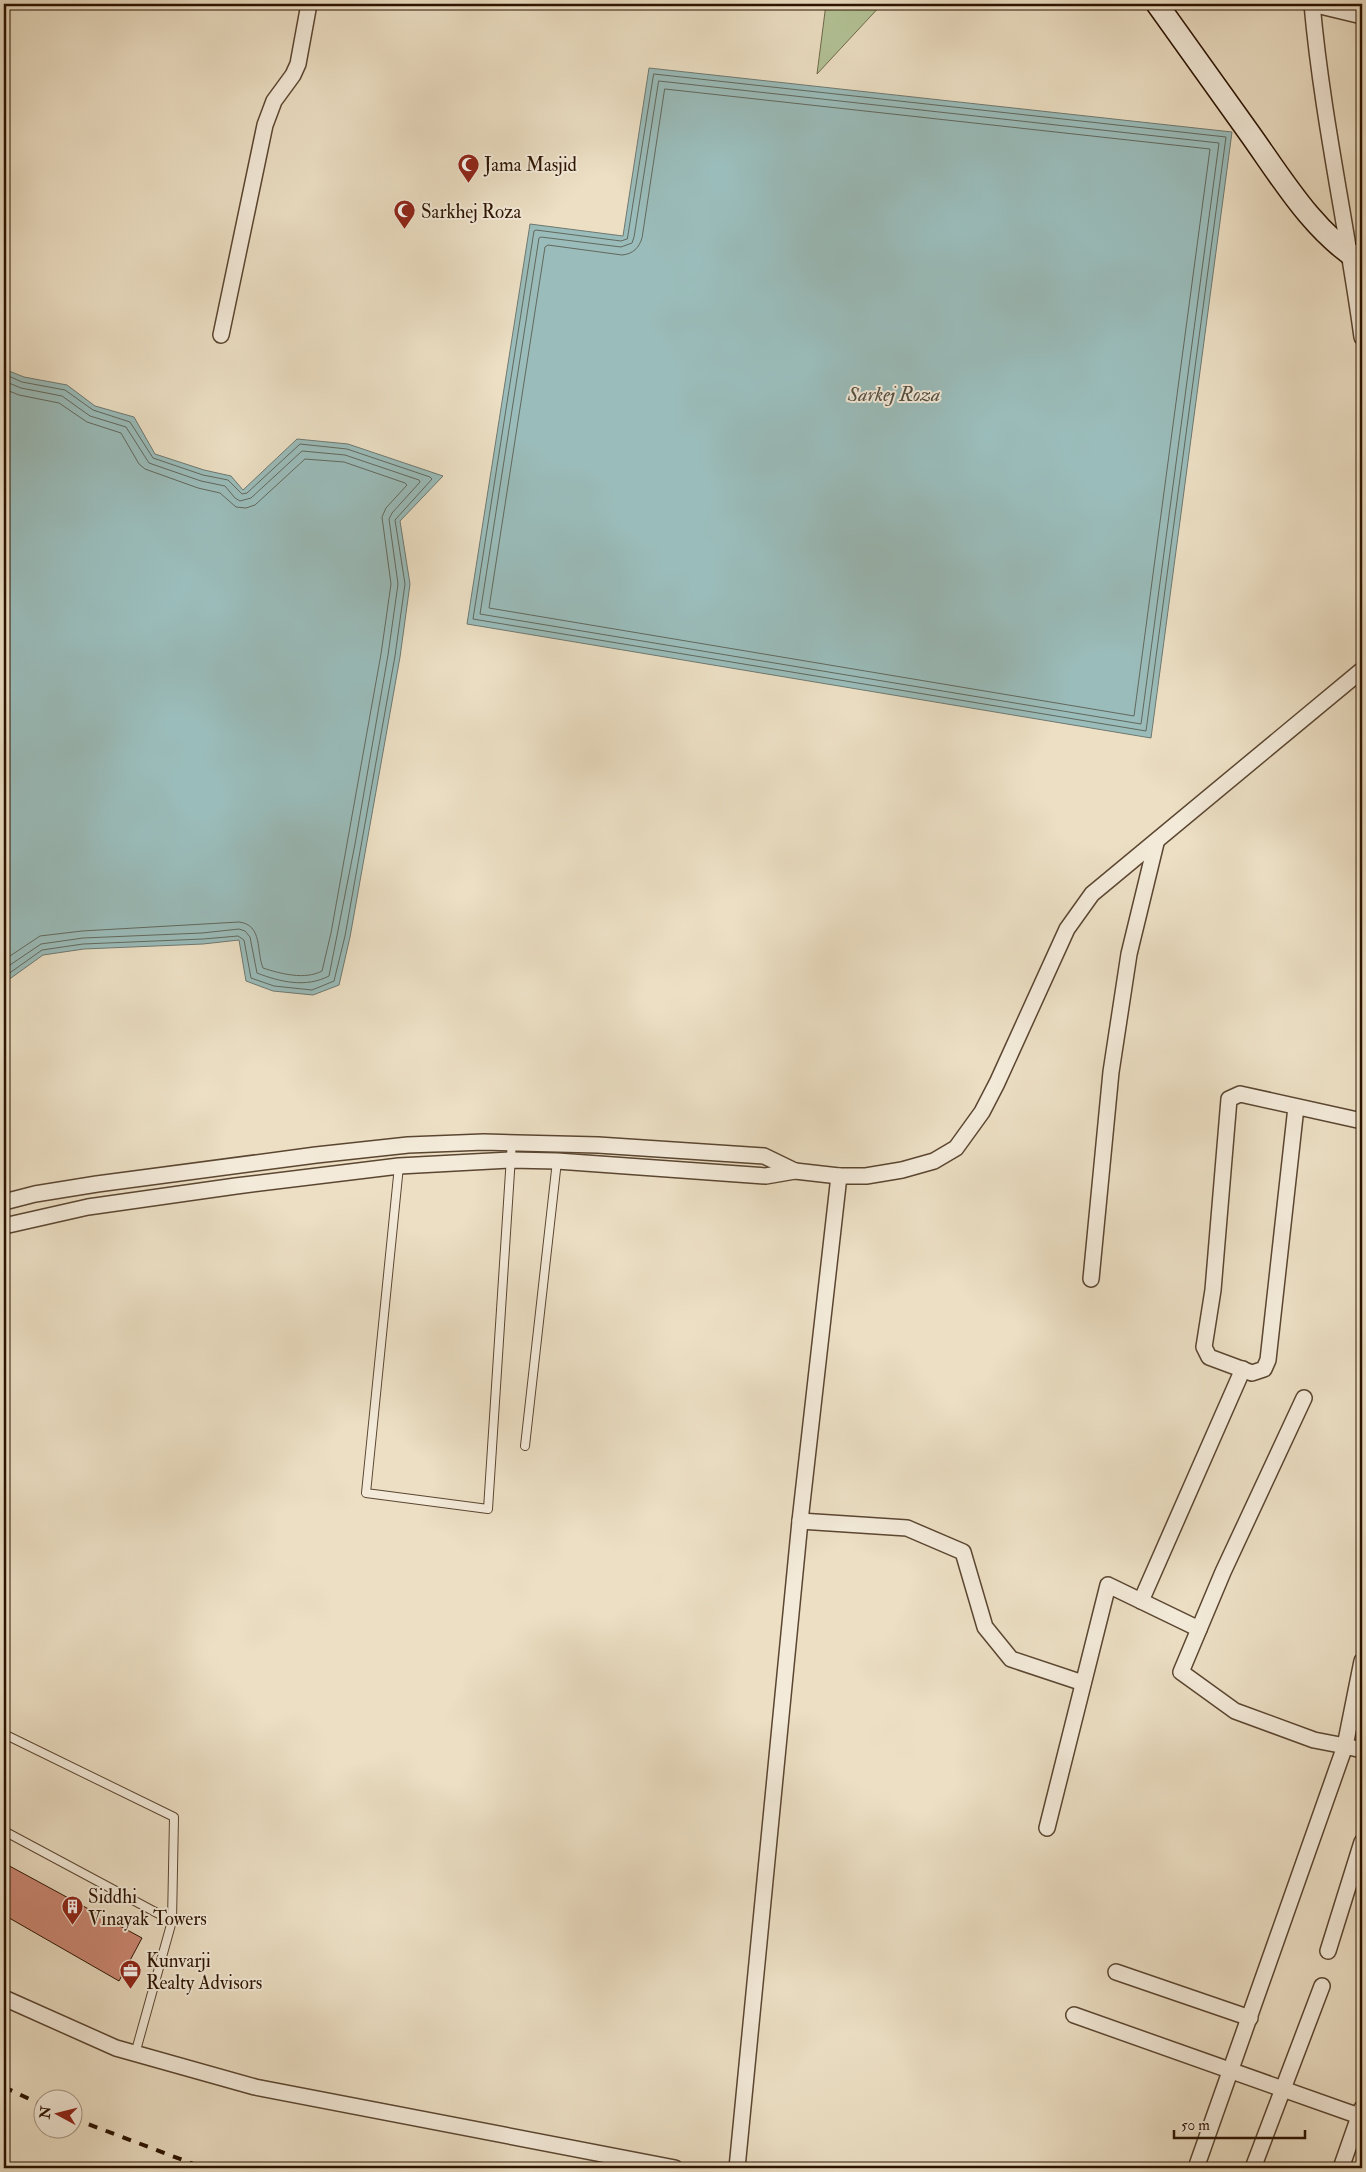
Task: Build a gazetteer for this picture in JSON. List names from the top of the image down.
{
  "water": ["Sarkej Roza"],
  "places": {
    "mosque": ["Jama Masjid", "Sarkhej Roza"],
    "building": ["Siddhi Vinayak Towers"],
    "office": ["Kunvarji Realty Advisors"]
  },
  "scale_bar": "50 m",
  "north": "left"
}
